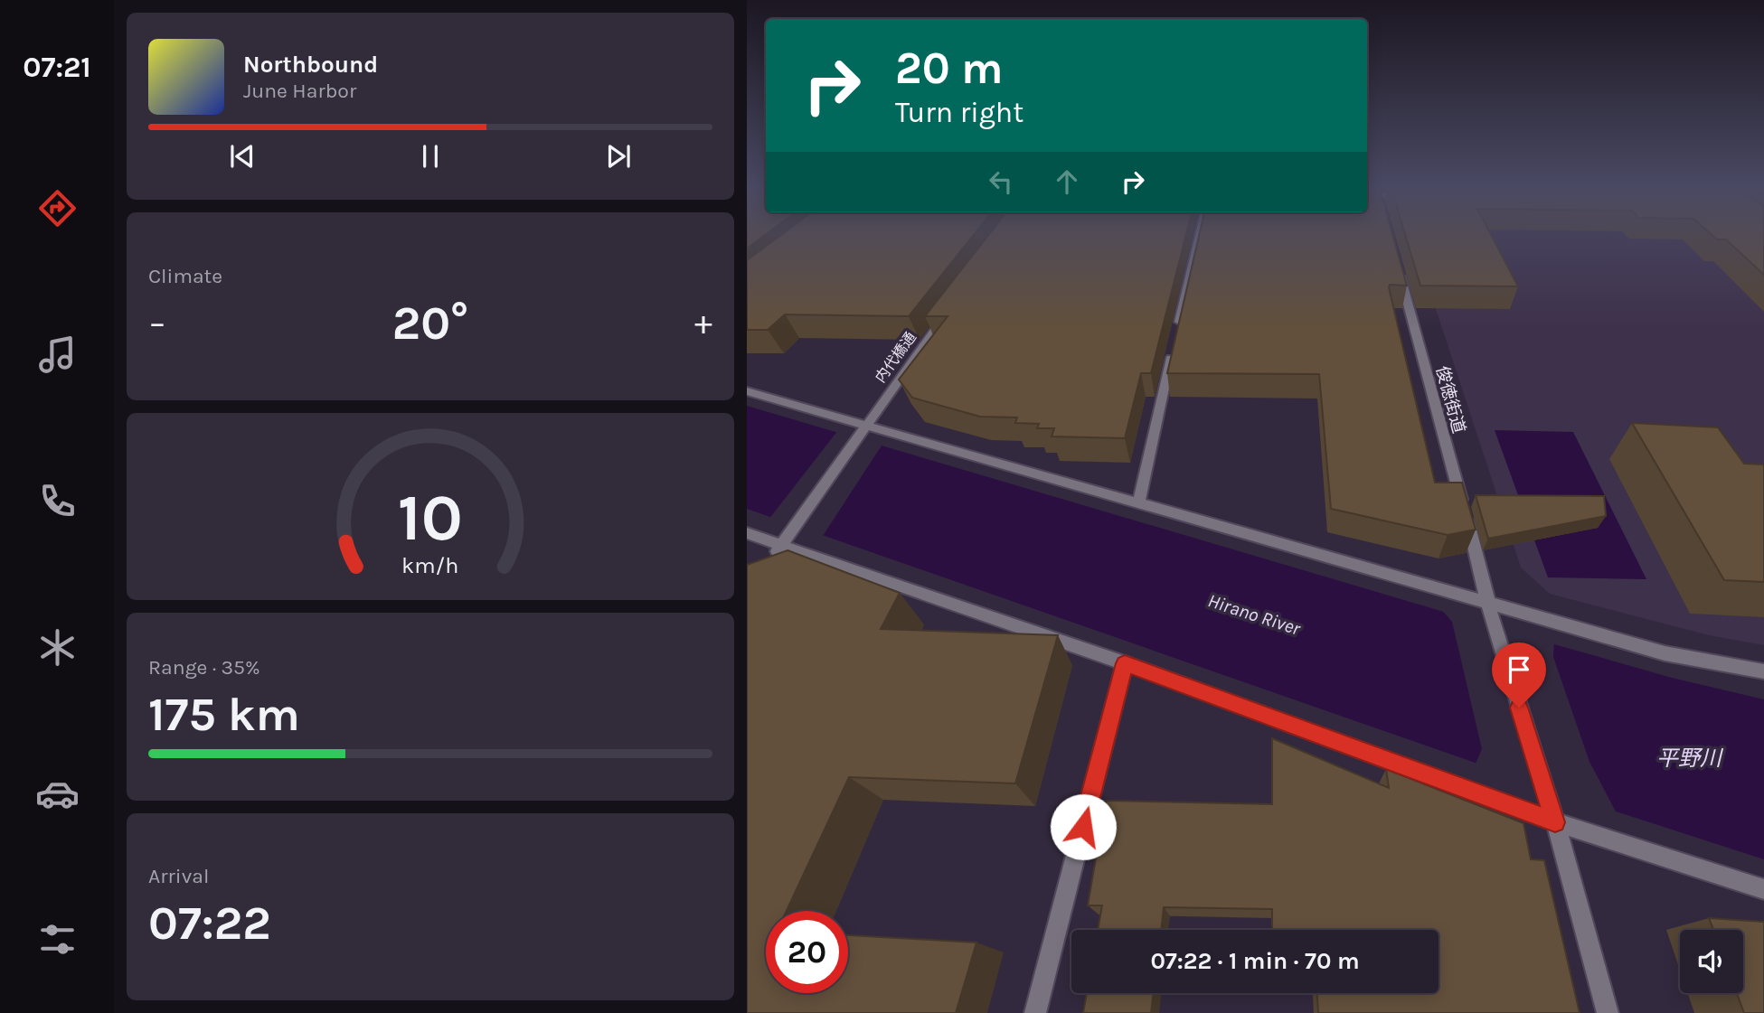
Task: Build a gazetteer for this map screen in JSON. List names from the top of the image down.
{
  "streets": {
    "street": ["内代橋通", "俊徳街道"]
  },
  "water": ["Hirano River", "平野川"],
  "page": {
    "tabs": "07:21",
    "turn": ["20 m", "Turn right"],
    "song": ["Northbound", "June Harbor"],
    "tile": [
      "Climate",
      ["Range · 35%", "175 km"],
      ["Arrival", "07:22"]
    ],
    "heat": ["−", "20°", "+"],
    "limit": "20",
    "trip": "07:22 · 1 min · 70 m",
    "gauge": ["10", "km/h"]
  }
}
